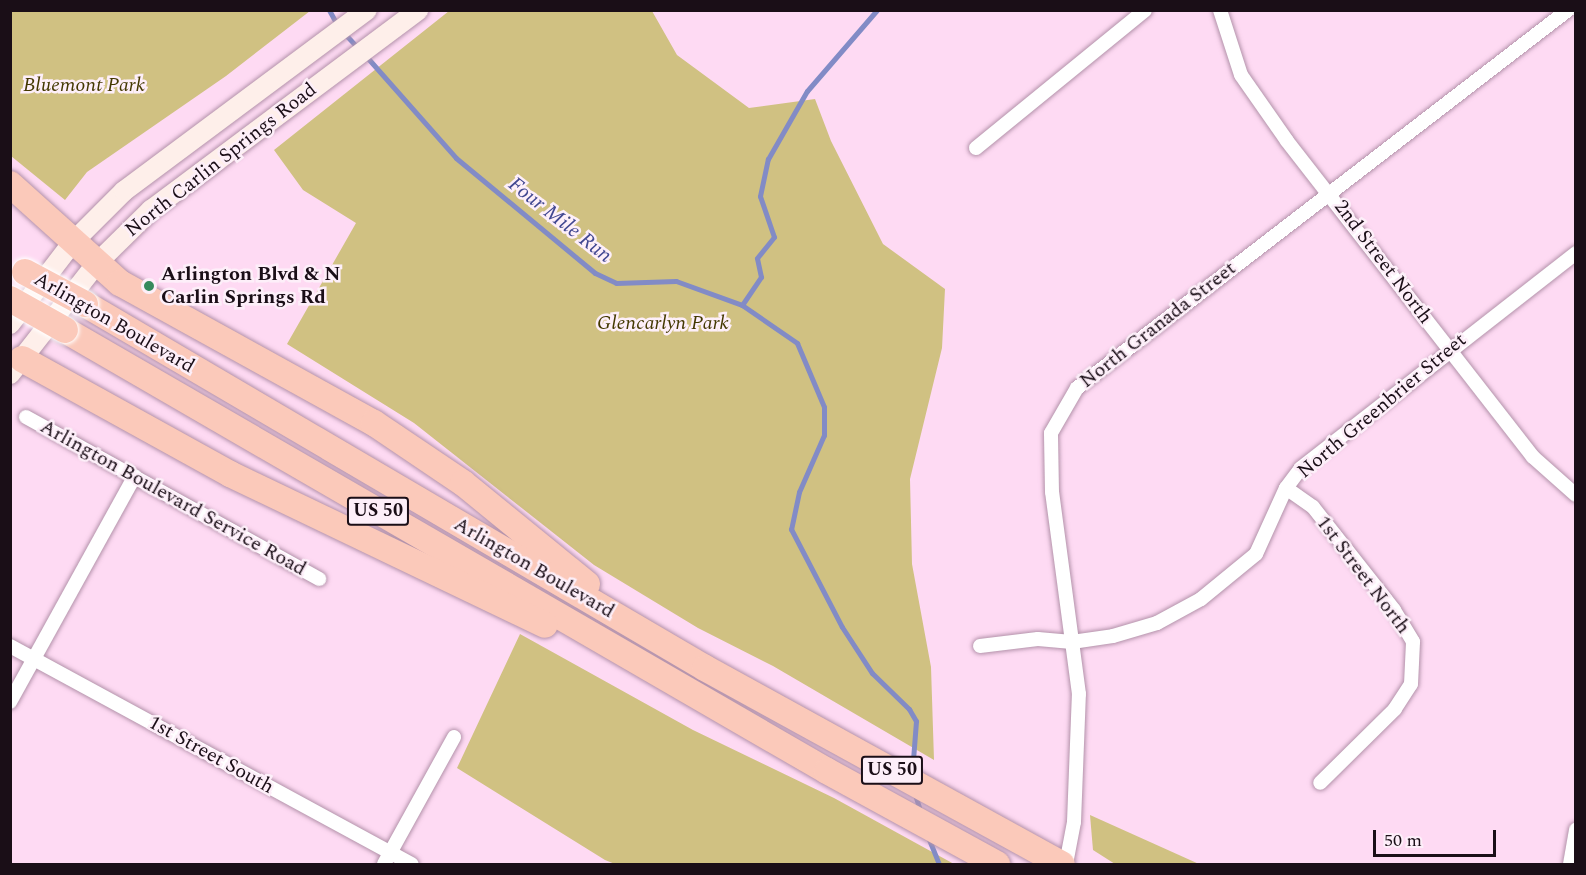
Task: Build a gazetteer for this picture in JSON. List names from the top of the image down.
{
  "streets": {
    "highway": ["Arlington Boulevard", "US 50"],
    "main road": ["North Carlin Springs Road"],
    "street": [
      "2nd Street North",
      "North Granada Street",
      "North Greenbrier Street",
      "Arlington Boulevard Service Road",
      "1st Street North",
      "1st Street South"
    ]
  },
  "crossings": [
    ["2nd Street North", "North Granada Street"],
    ["2nd Street North", "North Greenbrier Street"],
    ["North Granada Street", "North Greenbrier Street"],
    ["North Greenbrier Street", "1st Street North"]
  ],
  "water": ["Four Mile Run"],
  "parks": ["Bluemont Park", "Glencarlyn Park"],
  "places": ["Arlington Blvd & N Carlin Springs Rd"],
  "scale_bar": "50 m"
}
